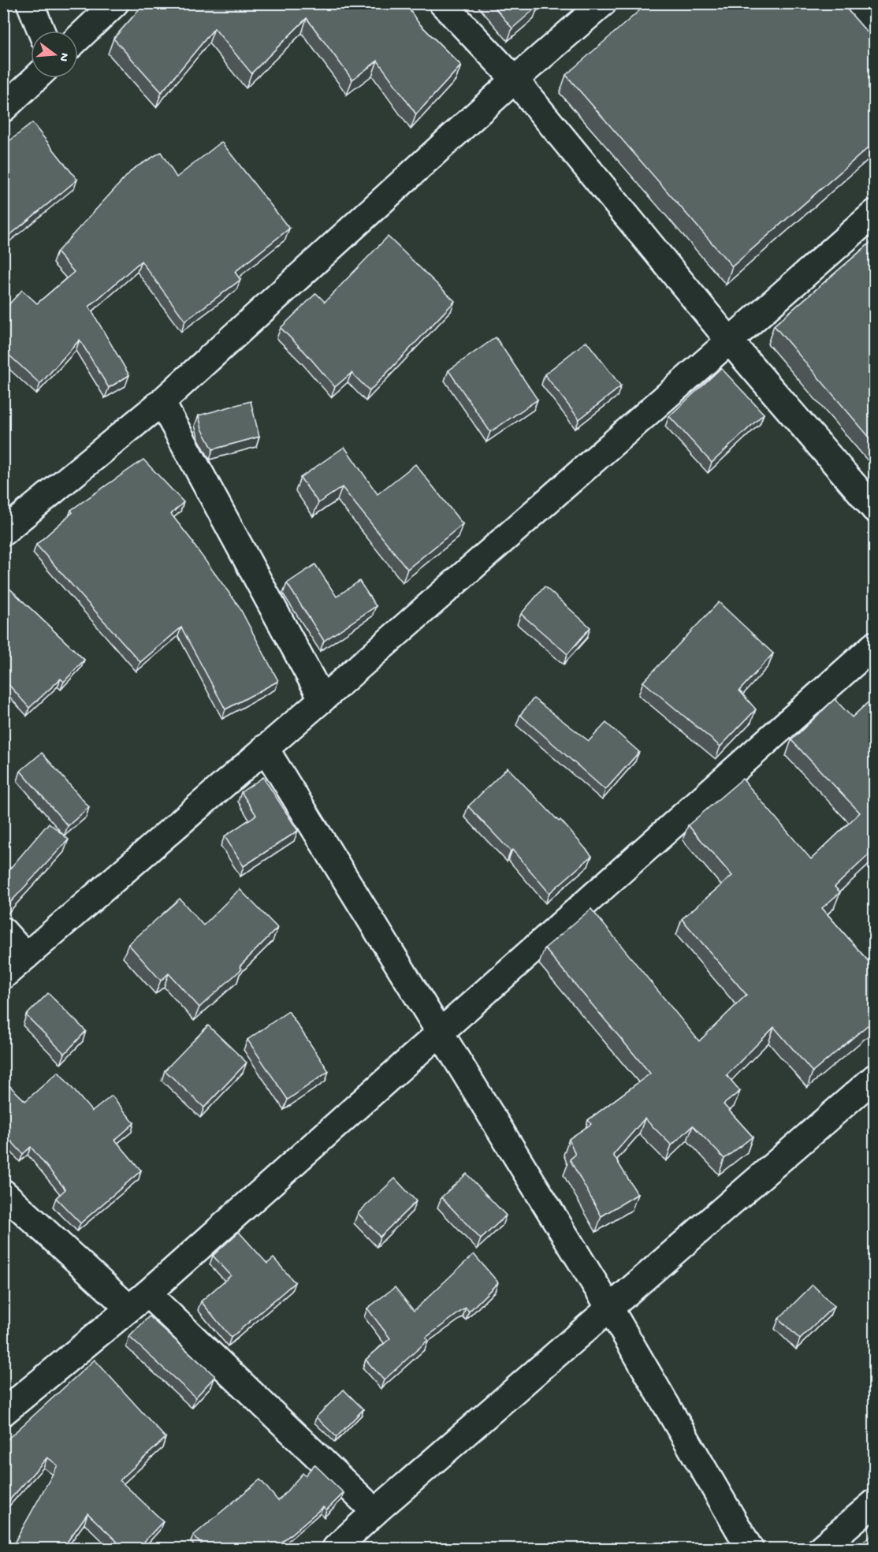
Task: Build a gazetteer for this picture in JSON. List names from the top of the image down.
{
  "north": "right"
}
